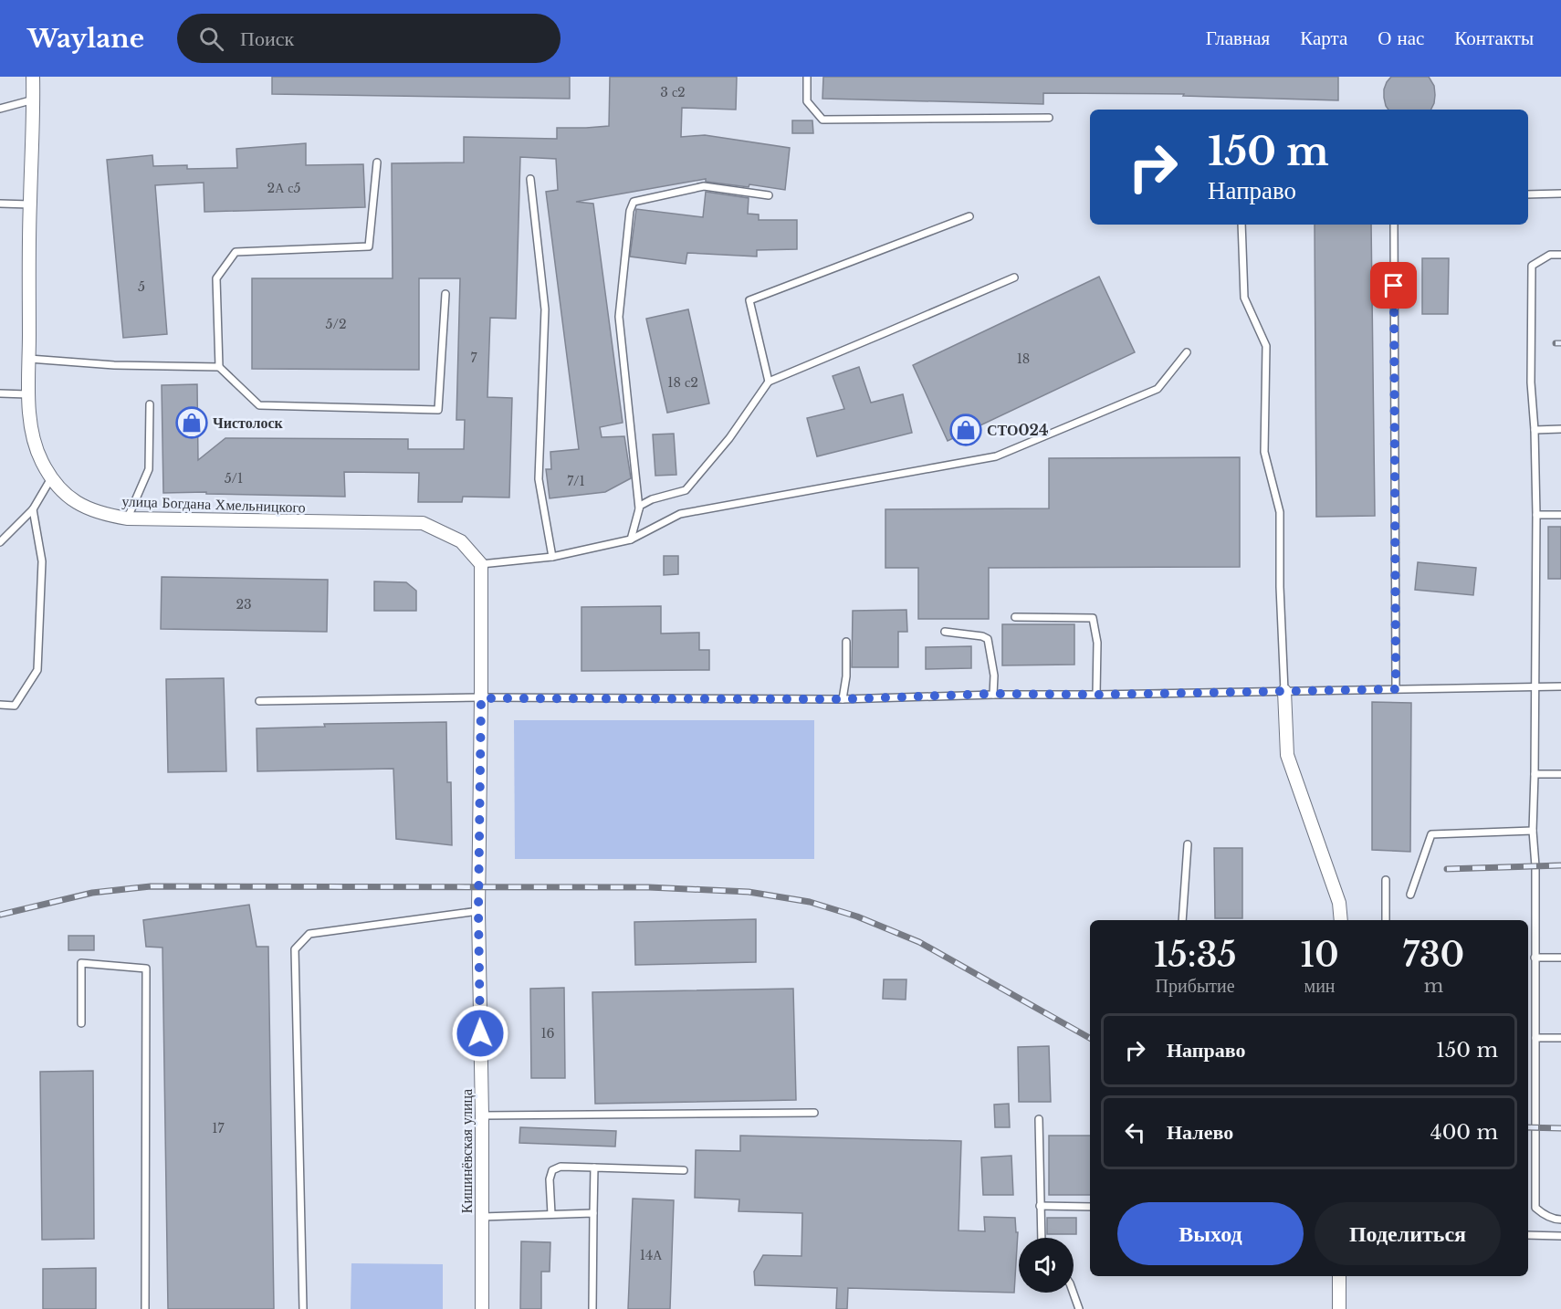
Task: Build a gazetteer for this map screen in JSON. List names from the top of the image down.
{
  "streets": {
    "street": ["улица Богдана Хмельницкого", "Кишинёвская улица"]
  },
  "places": {
    "shop": ["Чистолоск", "СТО024"]
  },
  "house_numbers": [
    "3 с2",
    "2А с5",
    "5",
    "5/2",
    "7",
    "18",
    "18 с2",
    "5/1",
    "7/1",
    "23",
    "16",
    "17",
    "14А"
  ],
  "page": {
    "header": "Waylane",
    "search": "Поиск",
    "nav": [
      "Главная",
      "Карта",
      "О нас",
      "Контакты"
    ],
    "turn": ["150 m", "Направо"],
    "eta": [
      "15:35",
      "Прибытие",
      "10",
      "мин",
      "730",
      "m"
    ],
    "list": [
      {
        "name": "Направо",
        "value": "150 m"
      },
      {
        "name": "Налево",
        "value": "400 m"
      }
    ],
    "buttons": ["Выход", "Поделиться"]
  }
}
